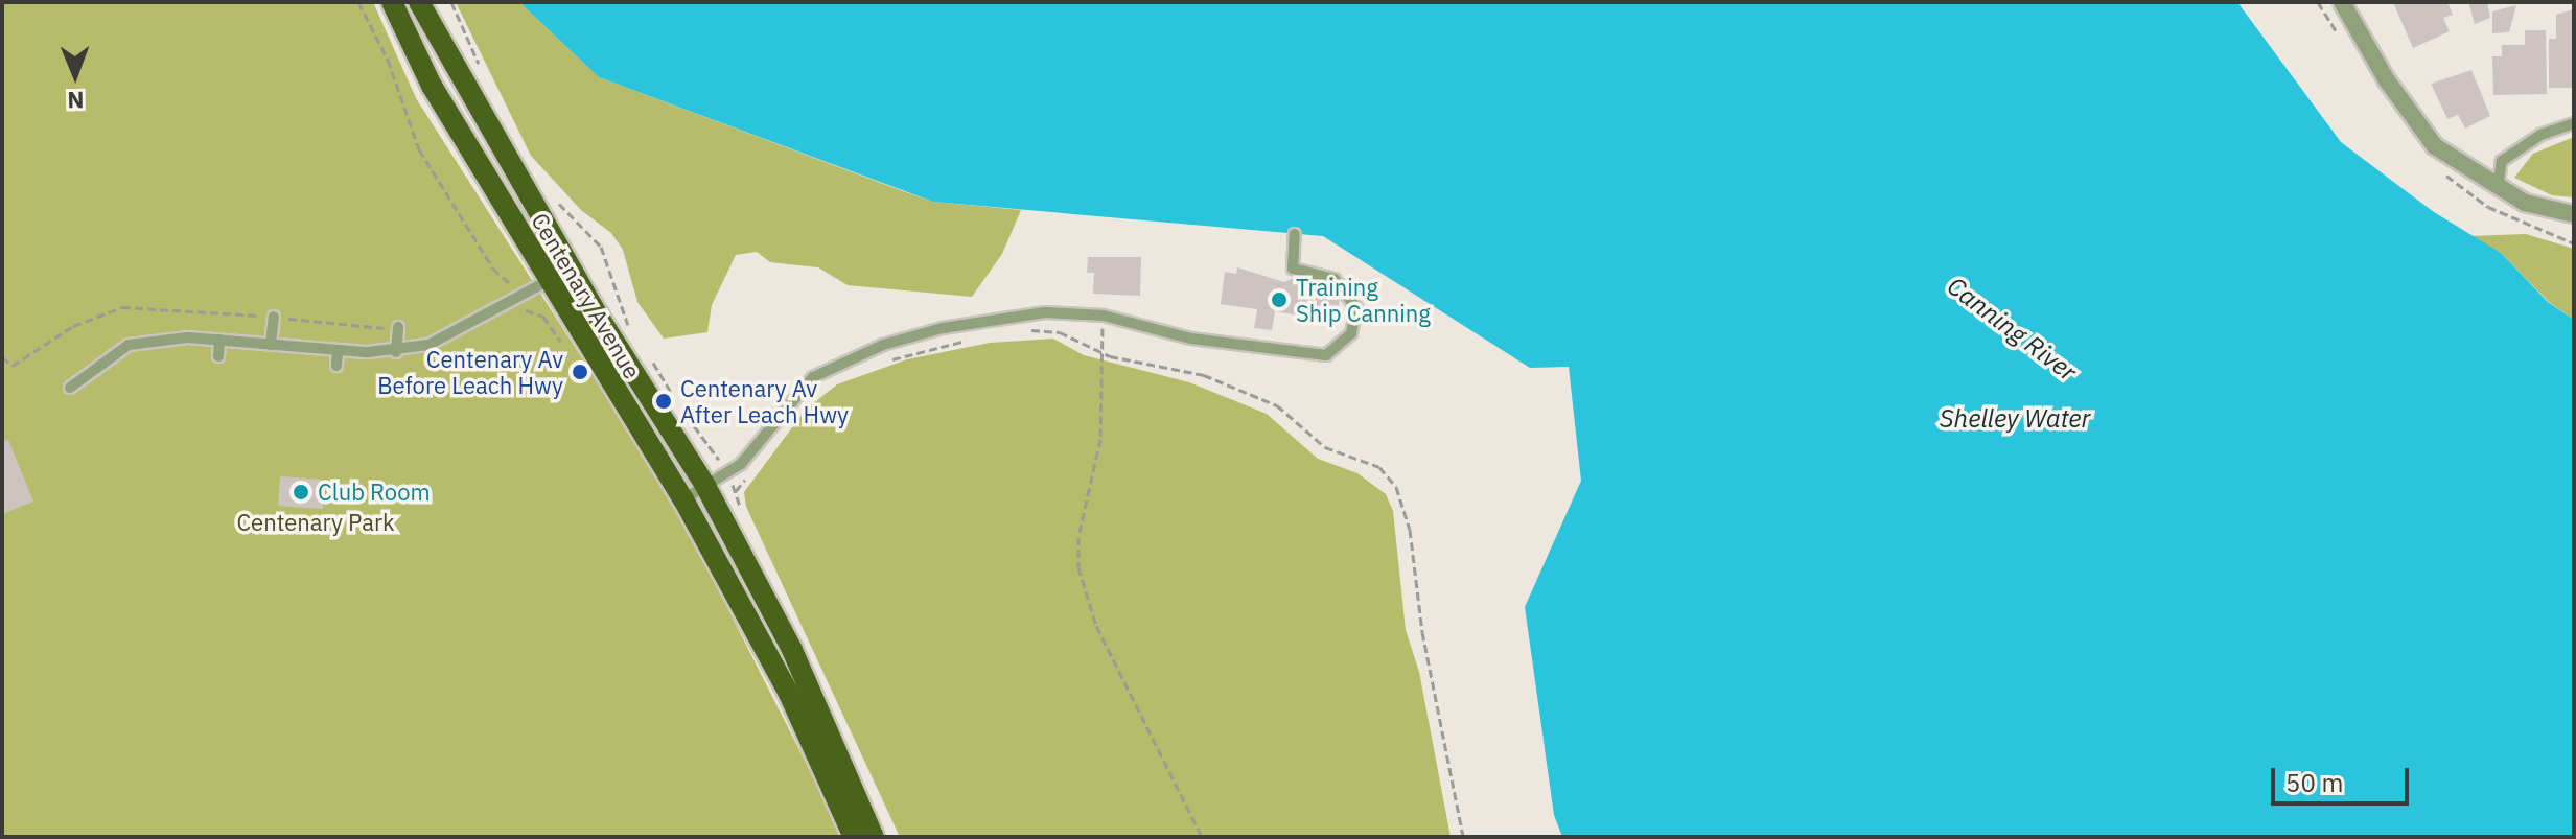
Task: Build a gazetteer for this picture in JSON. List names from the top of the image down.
{
  "streets": {
    "main road": ["Centenary Avenue"]
  },
  "water": ["Canning River", "Shelley Water"],
  "parks": ["Centenary Park"],
  "places": [
    "Training Ship Canning",
    "Centenary Av Before Leach Hwy",
    "Centenary Av After Leach Hwy",
    "Club Room"
  ],
  "scale_bar": "50 m",
  "north": "bottom"
}
